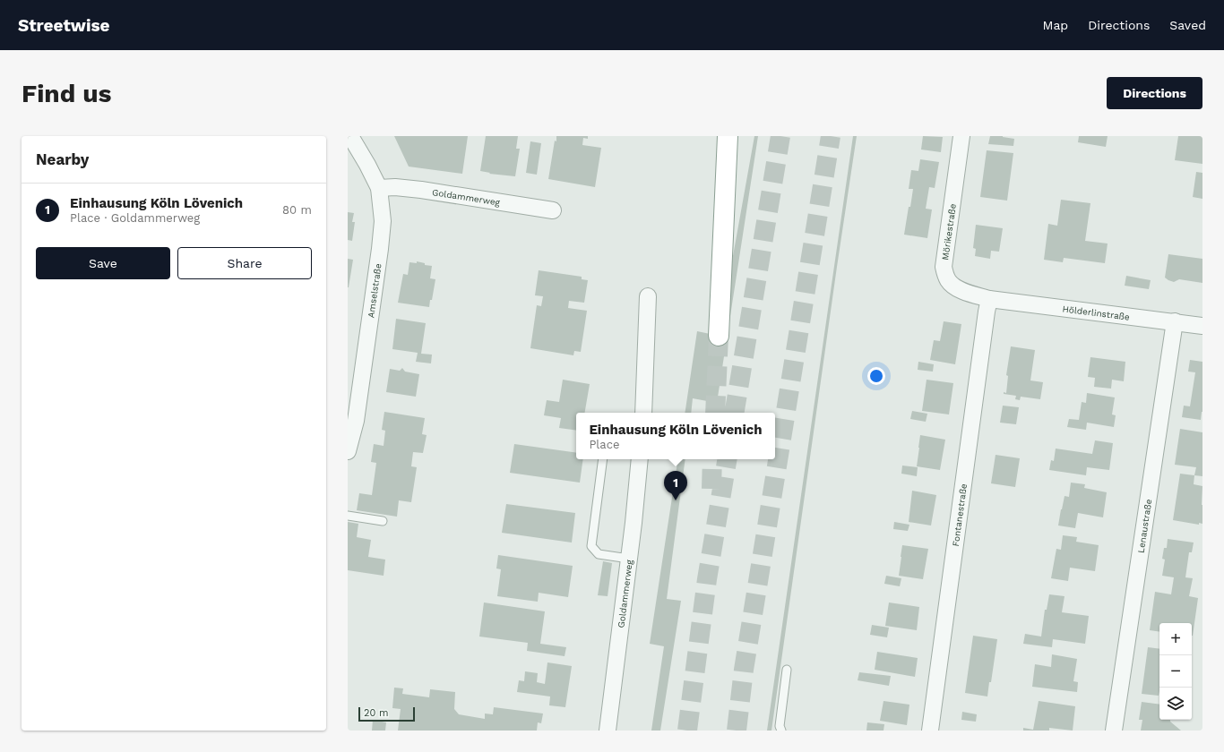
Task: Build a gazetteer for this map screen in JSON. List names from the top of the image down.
{
  "streets": {
    "street": [
      "Goldammerweg",
      "Mörikestraße",
      "Amselstraße",
      "Hölderlinstraße",
      "Fontanestraße",
      "Lenaustraße"
    ]
  },
  "crossings": [
    ["Goldammerweg", "Amselstraße"],
    ["Mörikestraße", "Hölderlinstraße"],
    ["Mörikestraße", "Fontanestraße"],
    ["Hölderlinstraße", "Fontanestraße"],
    ["Hölderlinstraße", "Lenaustraße"]
  ],
  "scale_bar": "20 m",
  "page": {
    "header": "Streetwise",
    "nav": ["Map", "Directions", "Saved"],
    "buttons": [
      "Directions",
      ["Save", "Share"]
    ],
    "title": "Find us",
    "heading": "Nearby",
    "list": [
      {
        "mark": "1",
        "name": "Einhausung Köln Lövenich",
        "note": "Place · Goldammerweg",
        "value": "80 m"
      }
    ],
    "popup": ["Einhausung Köln Lövenich", "Place"],
    "pins": "1",
    "map_buttons": ["+", "−"],
    "scale": "20 m"
  }
}
